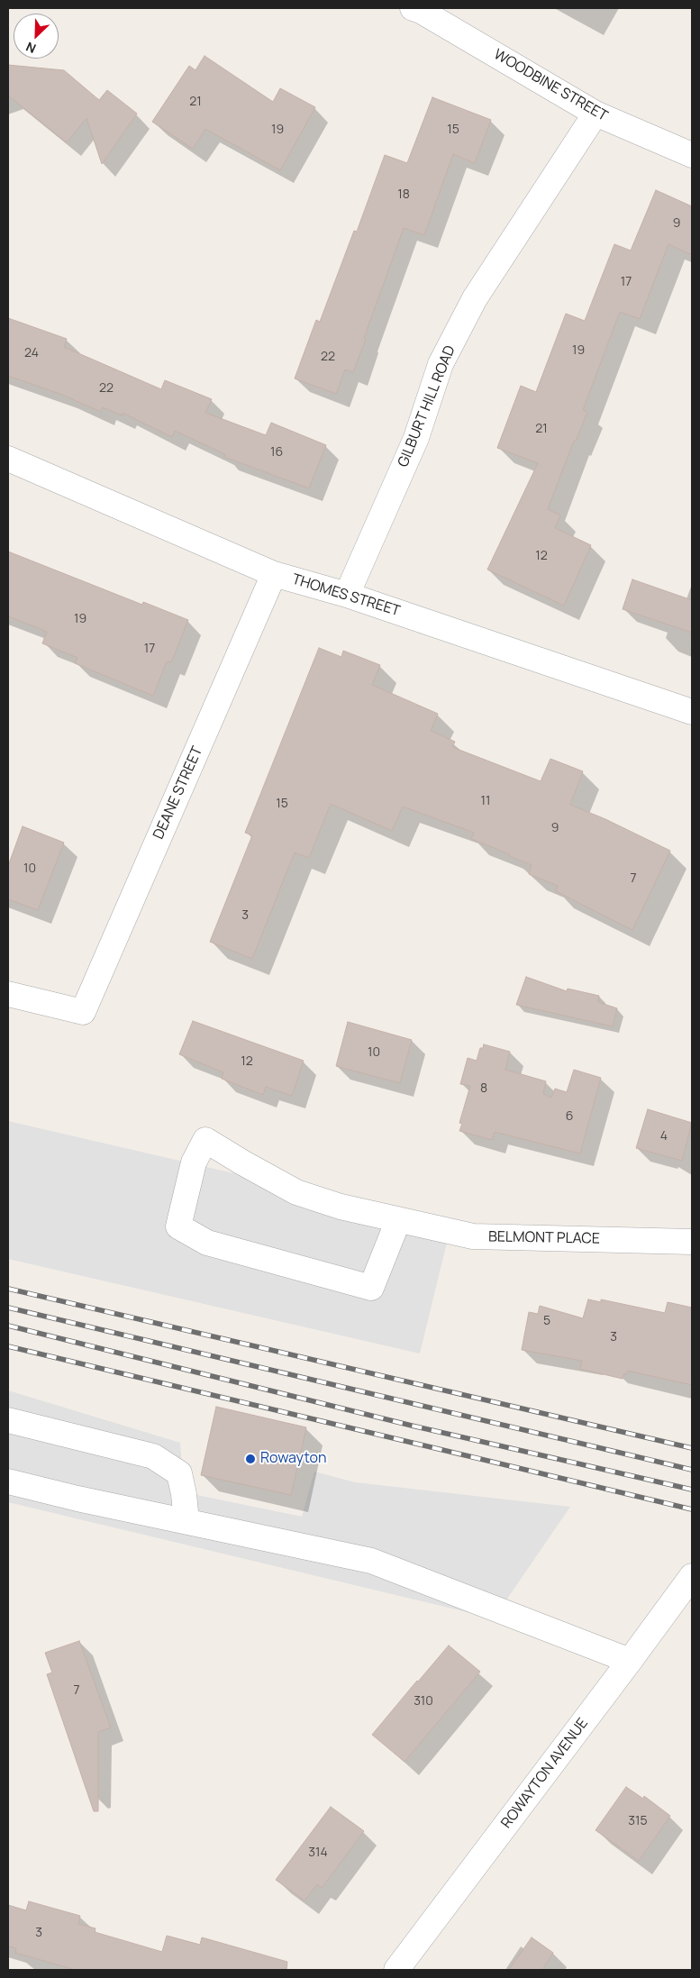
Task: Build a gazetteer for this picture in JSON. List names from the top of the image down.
{
  "streets": {
    "street": [
      "WOODBINE STREET",
      "GILBURT HILL ROAD",
      "THOMES STREET",
      "DEANE STREET",
      "BELMONT PLACE",
      "ROWAYTON AVENUE"
    ]
  },
  "crossings": [
    ["WOODBINE STREET", "GILBURT HILL ROAD"],
    ["GILBURT HILL ROAD", "THOMES STREET"],
    ["THOMES STREET", "DEANE STREET"]
  ],
  "places": ["Rowayton"],
  "house_numbers": [
    "21",
    "19",
    "15",
    "18",
    "9",
    "17",
    "19",
    "24",
    "22",
    "22",
    "21",
    "16",
    "12",
    "19",
    "17",
    "11",
    "15",
    "9",
    "10",
    "7",
    "3",
    "10",
    "12",
    "8",
    "6",
    "4",
    "5",
    "3",
    "7",
    "310",
    "315",
    "314",
    "3"
  ],
  "north": "bottom left"
}
